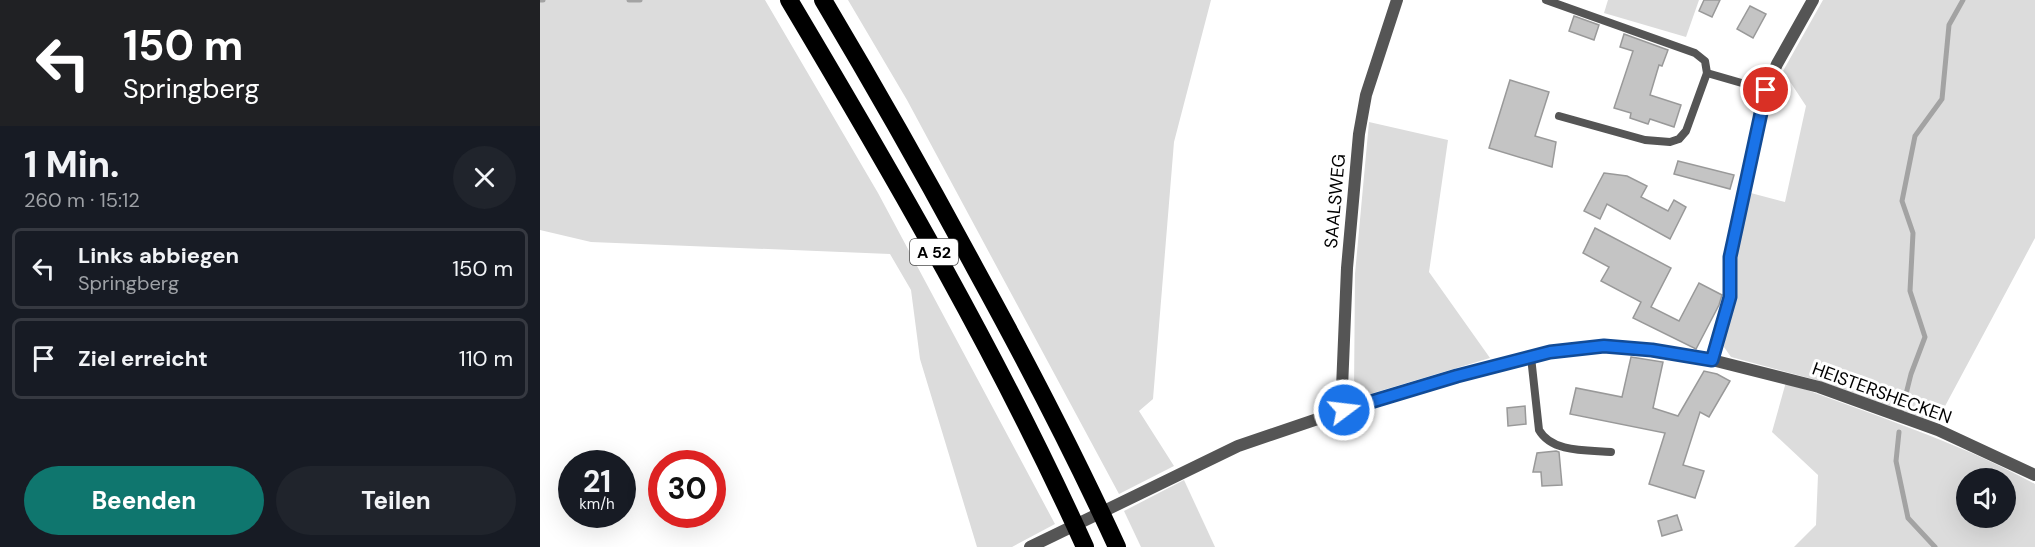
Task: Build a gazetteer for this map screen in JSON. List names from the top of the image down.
{
  "streets": {
    "highway": ["A 52"],
    "street": ["SAALSWEG", "HEISTERSHECKEN"]
  },
  "crossings": [
    ["SAALSWEG", "HEISTERSHECKEN"]
  ],
  "page": {
    "turn": ["150 m", "Springberg"],
    "heading": ["1 Min.", "260 m · 15:12"],
    "list": [
      {
        "name": "Links abbiegen",
        "note": "Springberg",
        "value": "150 m"
      },
      {
        "name": "Ziel erreicht",
        "value": "110 m"
      }
    ],
    "speed": "21 km/h",
    "limit": "30",
    "buttons": ["Beenden", "Teilen"]
  }
}
